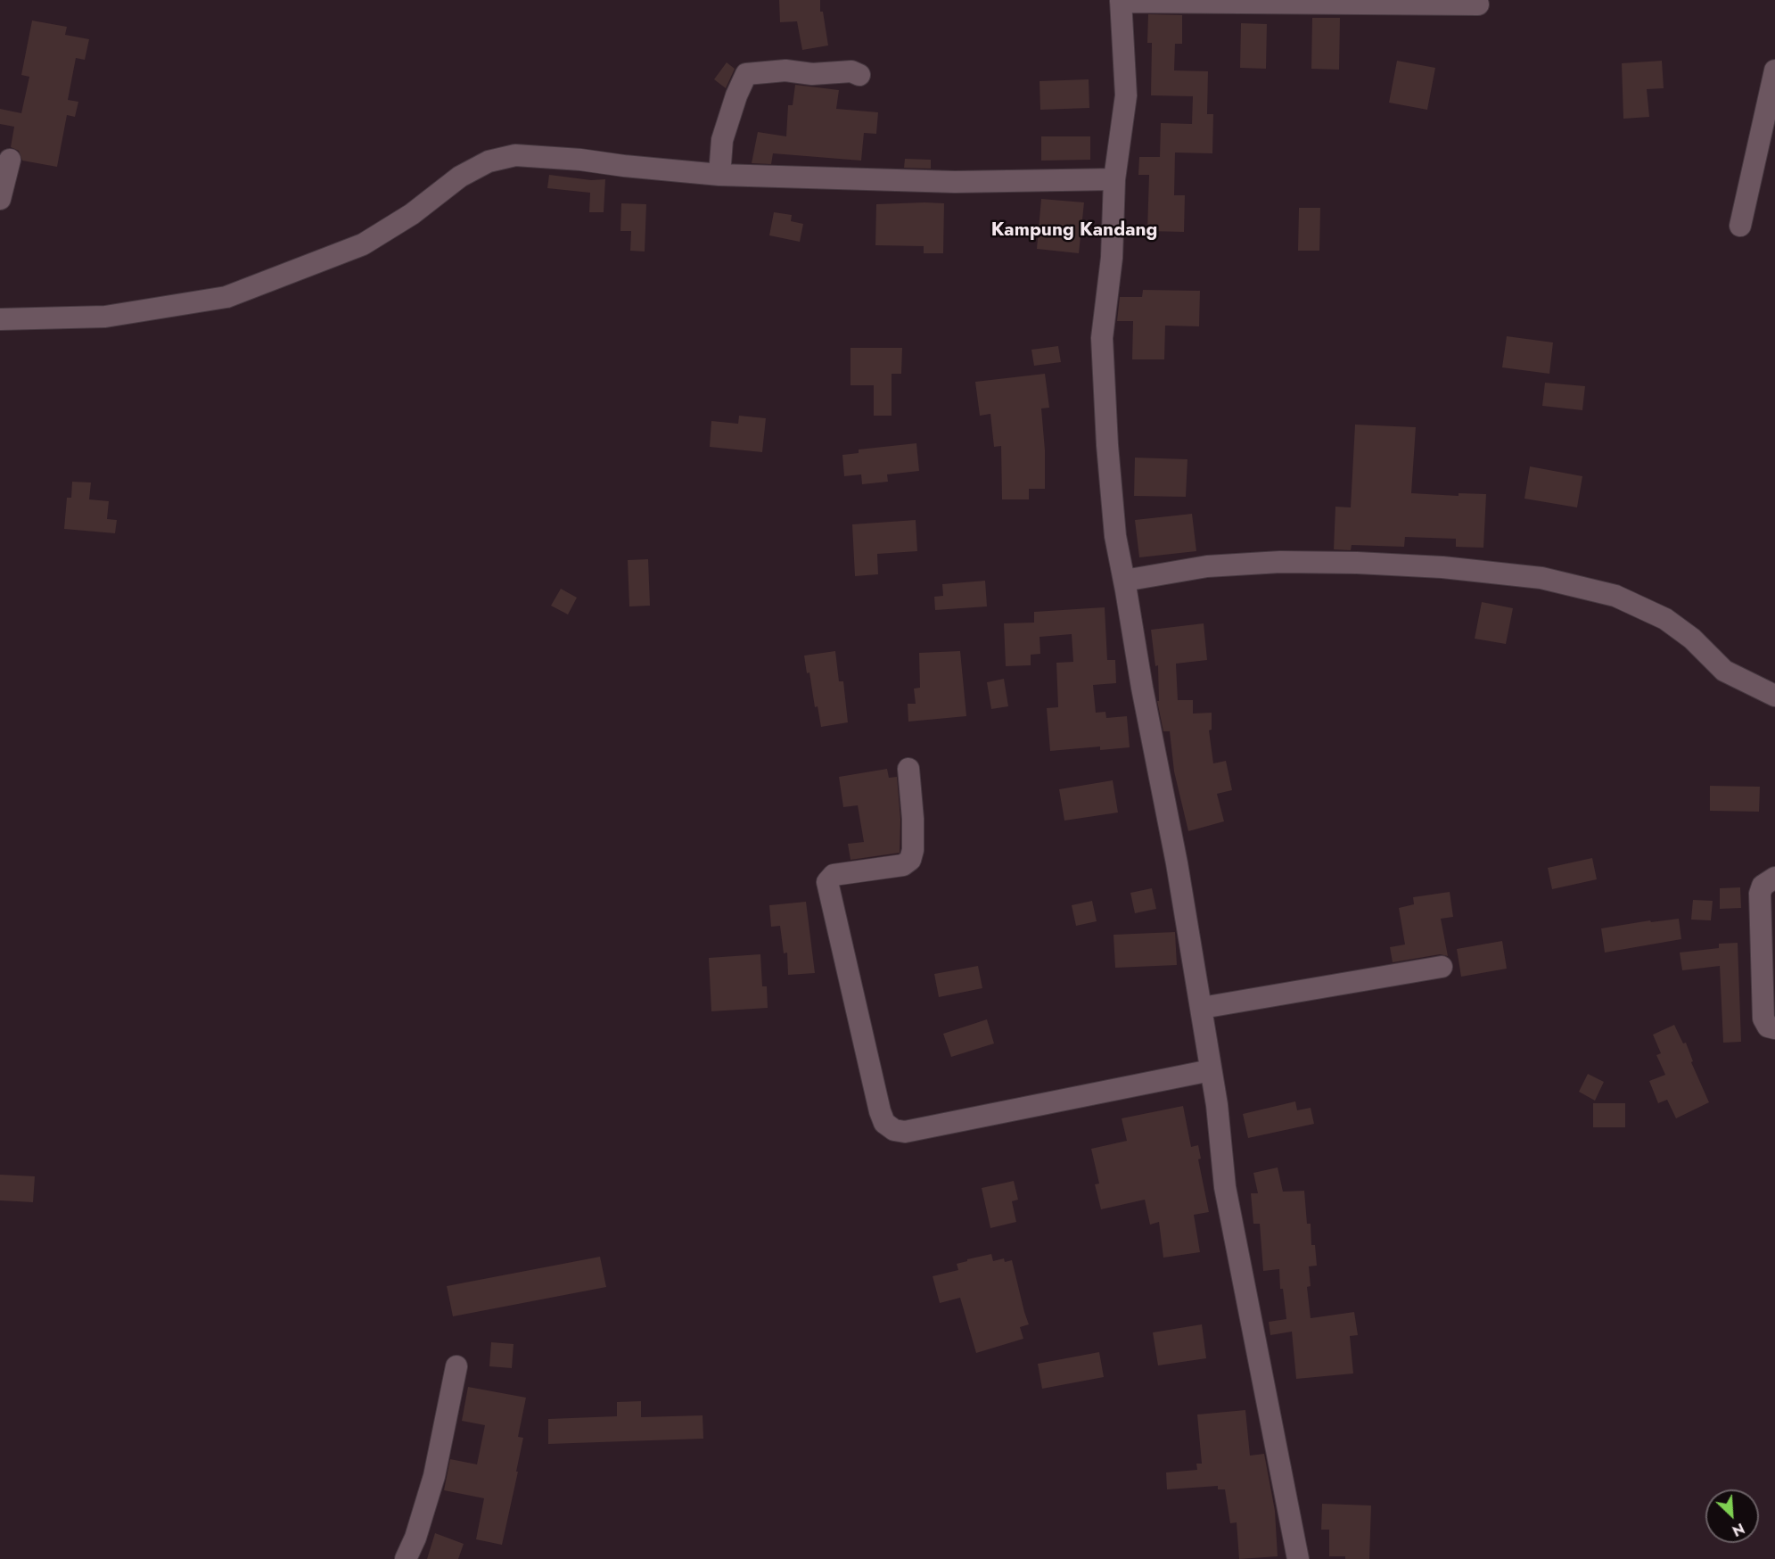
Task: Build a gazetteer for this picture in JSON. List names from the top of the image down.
{
  "districts": ["Kampung Kandang"],
  "north": "bottom right"
}
